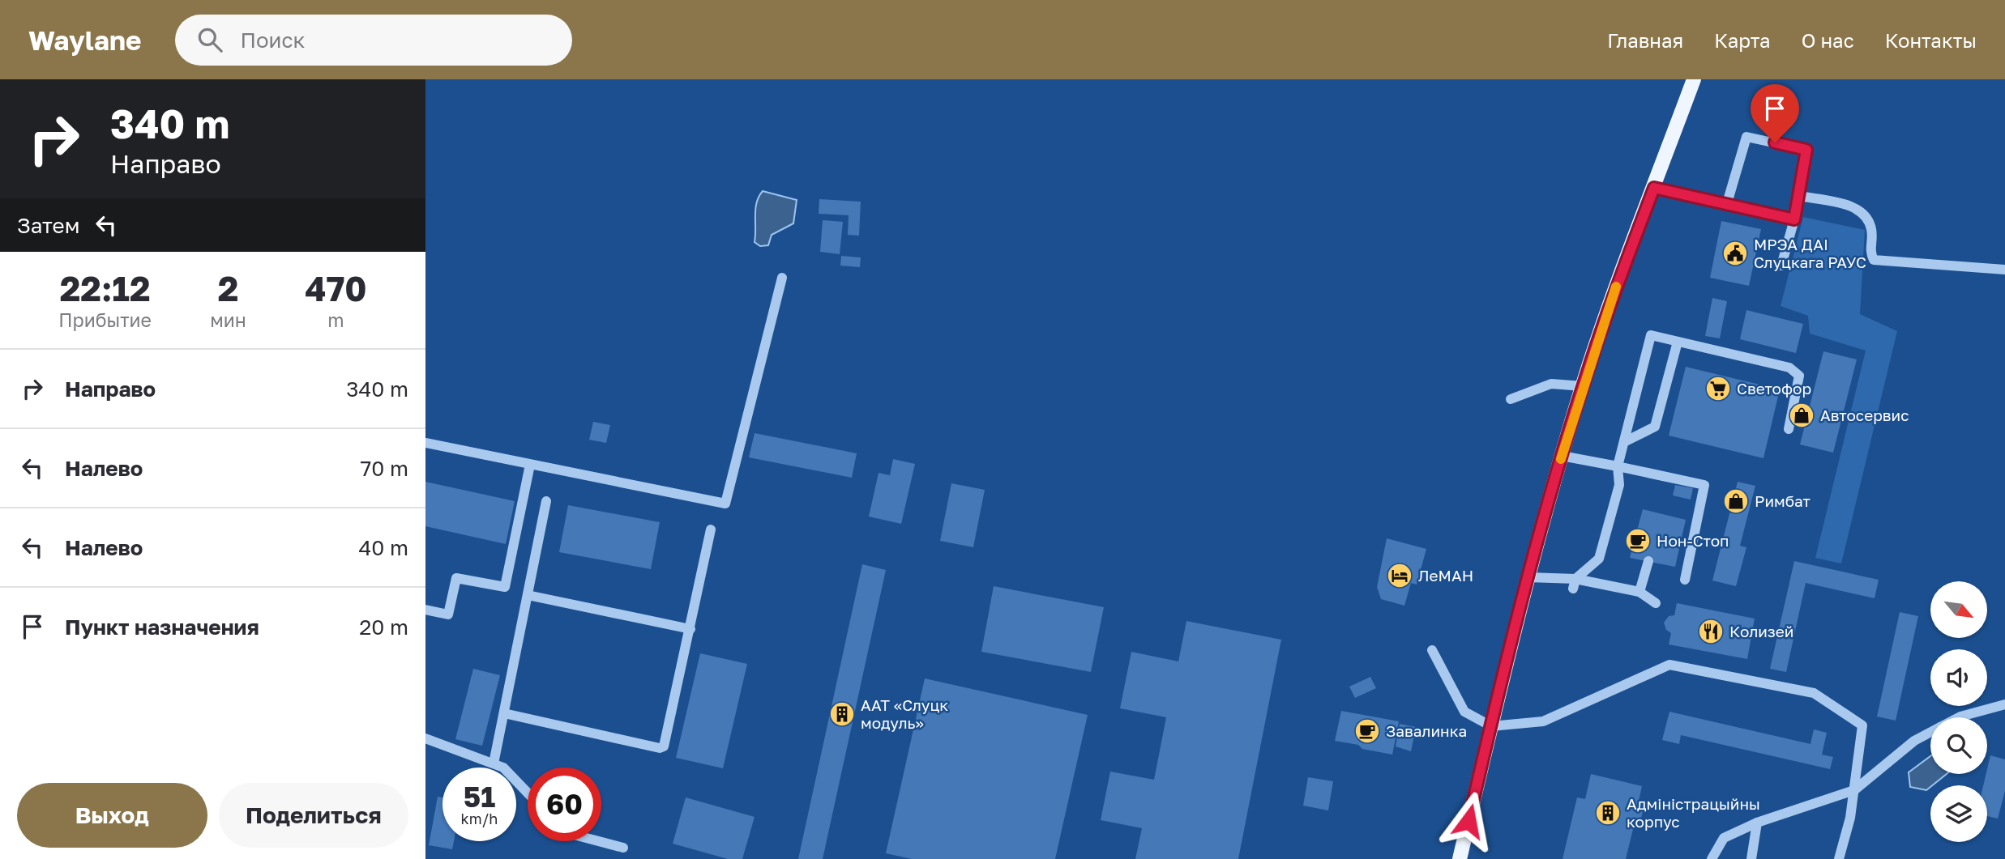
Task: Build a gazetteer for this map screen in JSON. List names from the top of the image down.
{
  "places": {
    "public building": ["МРЭА ДАІ Слуцкага РАУС"],
    "supermarket": ["Светофор"],
    "shop": ["Автосервис", "Римбат"],
    "cafe": ["Нон-Стоп", "Завалинка"],
    "hotel": ["ЛеМАН"],
    "restaurant": ["Колизей"],
    "building": ["ААТ «Слуцк модуль»", "Адміністрацыйны корпус"]
  },
  "north": "bottom right",
  "page": {
    "header": "Waylane",
    "search": "Поиск",
    "nav": [
      "Главная",
      "Карта",
      "О нас",
      "Контакты"
    ],
    "turn": ["340 m", "Направо"],
    "then": "Затем",
    "eta": [
      "22:12",
      "Прибытие",
      "2",
      "мин",
      "470",
      "m"
    ],
    "list": [
      {
        "name": "Направо",
        "value": "340 m"
      },
      {
        "name": "Налево",
        "value": "70 m"
      },
      {
        "name": "Налево",
        "value": "40 m"
      },
      {
        "name": "Пункт назначения",
        "value": "20 m"
      }
    ],
    "speed": "51 km/h",
    "limit": "60",
    "buttons": ["Выход", "Поделиться"]
  }
}
